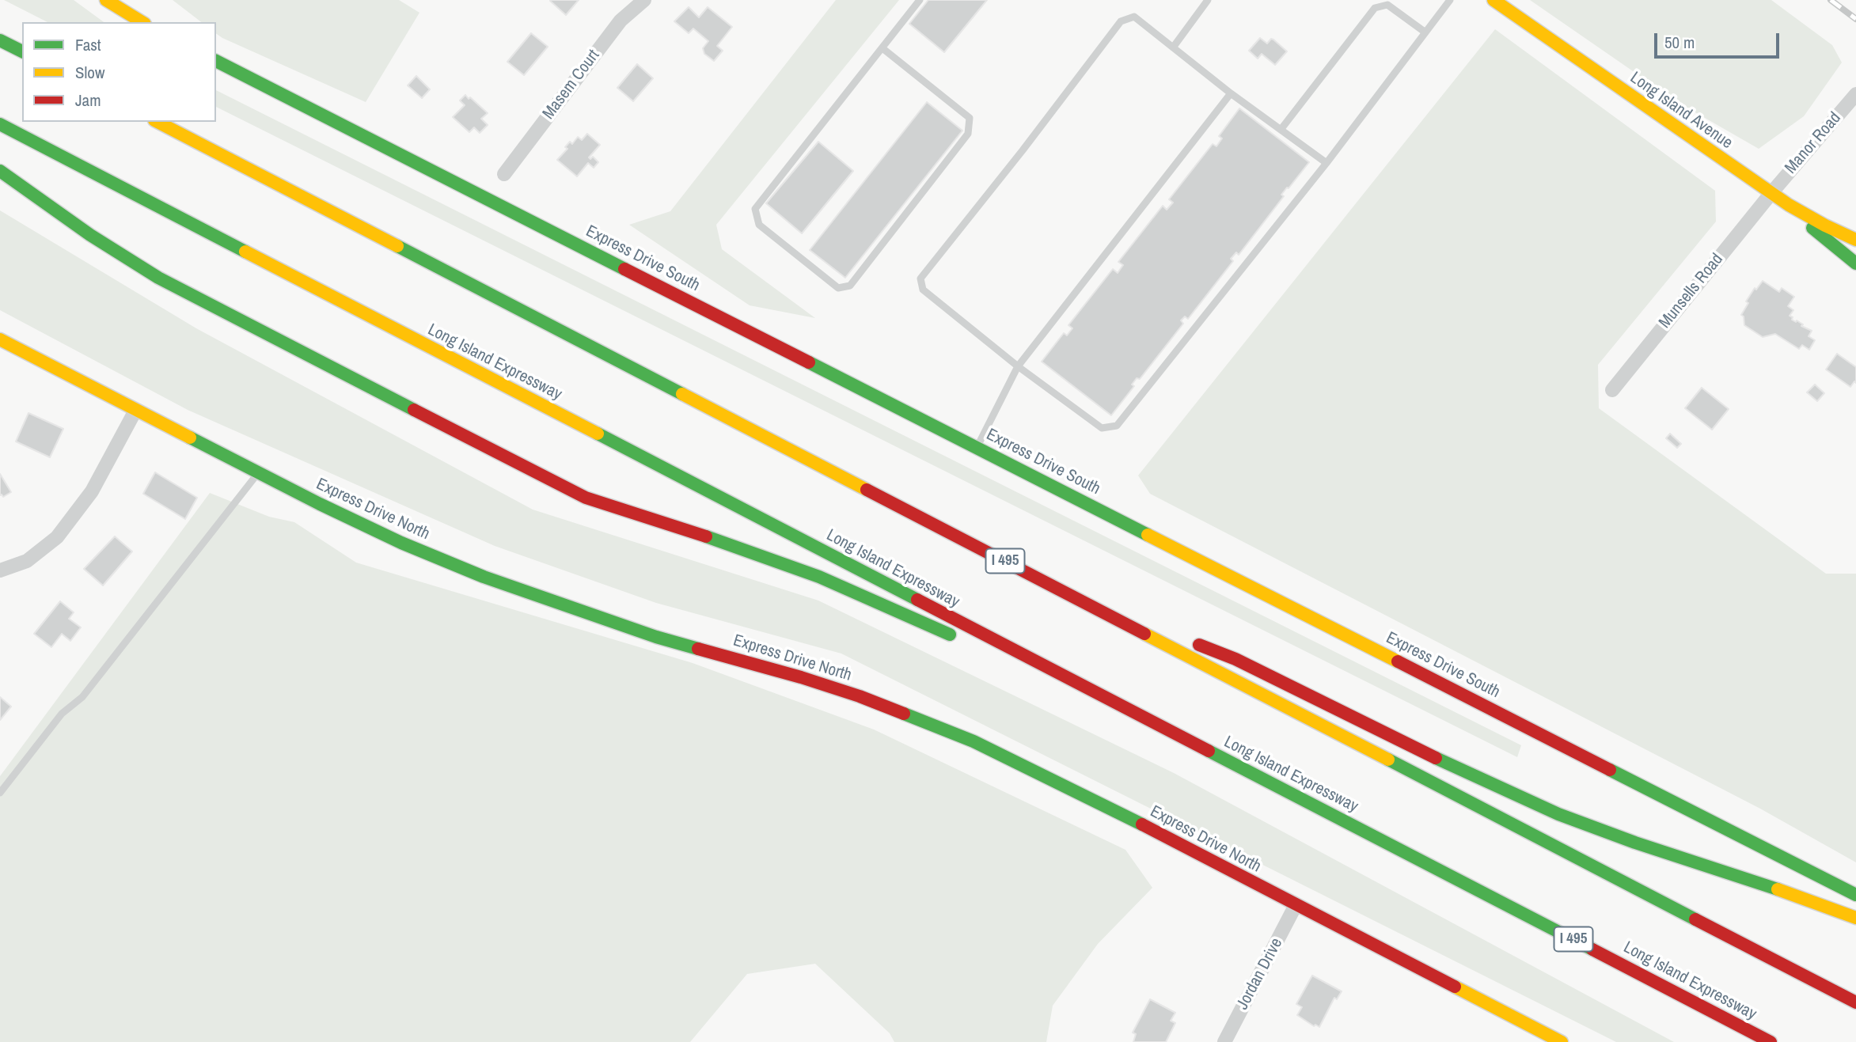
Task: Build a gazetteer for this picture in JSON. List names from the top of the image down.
{
  "streets": {
    "main road": [
      "Long Island Avenue",
      "Express Drive South",
      "Long Island Expressway",
      "Express Drive North",
      "I 495"
    ],
    "street": [
      "Masem Court",
      "Manor Road",
      "Munsells Road",
      "Jordan Drive"
    ]
  },
  "crossings": [
    ["Long Island Avenue", "Manor Road"],
    ["Long Island Avenue", "Munsells Road"],
    ["Manor Road", "Munsells Road"],
    ["Express Drive North", "Jordan Drive"]
  ],
  "legend": ["Fast", "Slow", "Jam"],
  "scale_bar": "50 m"
}
